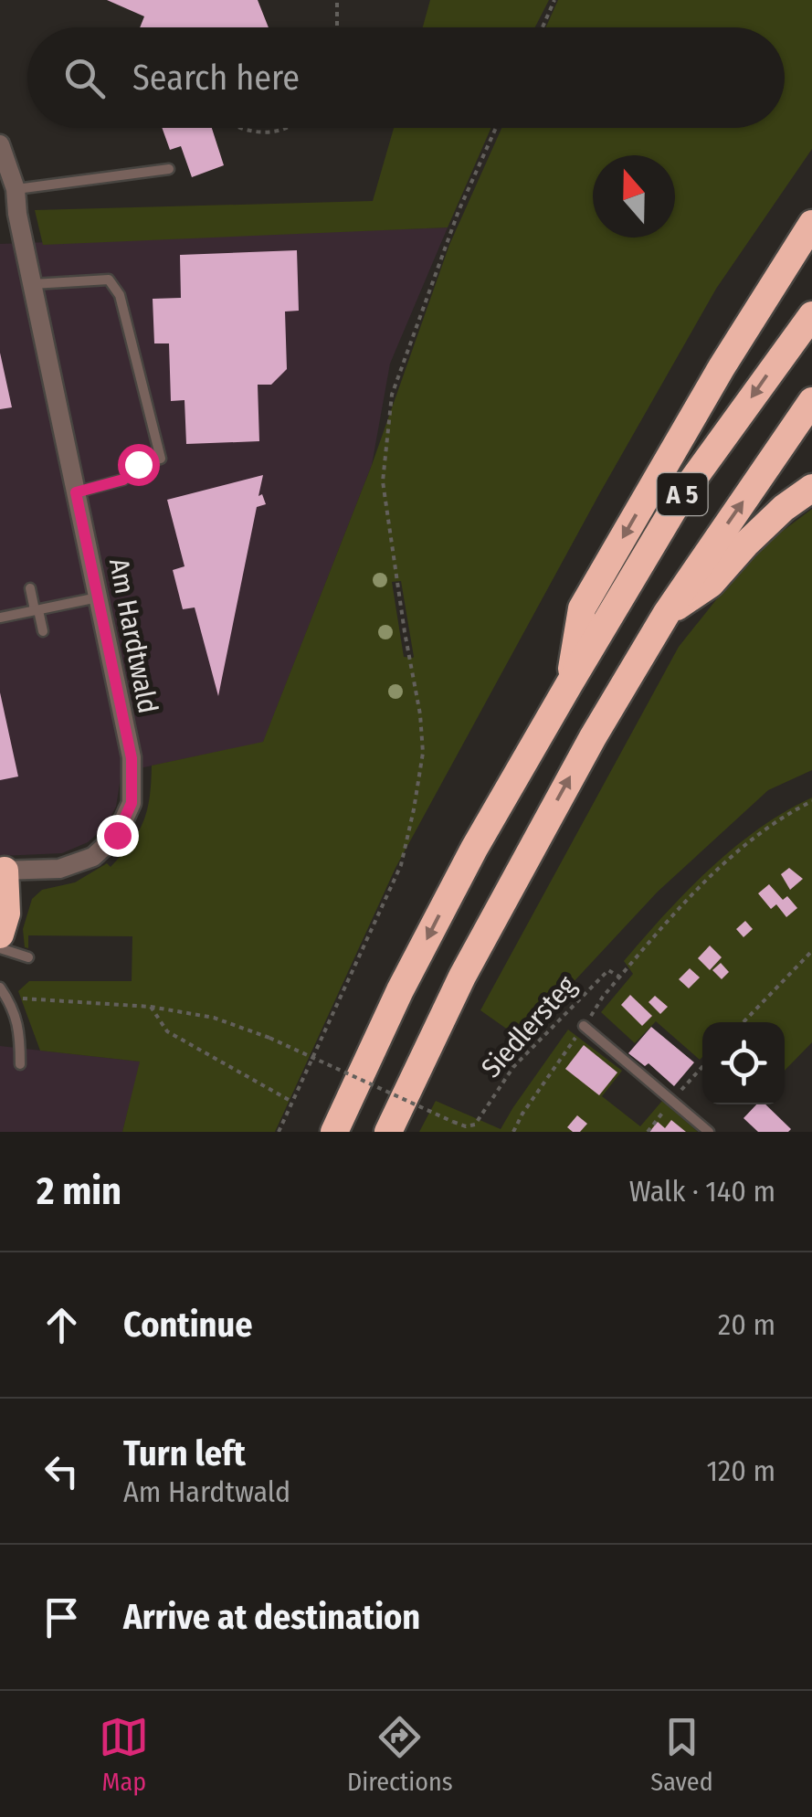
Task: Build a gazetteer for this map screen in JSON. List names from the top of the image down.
{
  "streets": {
    "highway": ["A 5"],
    "street": ["Am Hardtwald"],
    "path": ["Siedlersteg"]
  },
  "north": "top",
  "page": {
    "search": "Search here",
    "heading": ["2 min", "Walk · 140 m"],
    "list": [
      ["Continue", "20 m"],
      ["Turn left", "Am Hardtwald", "120 m"],
      "Arrive at destination"
    ],
    "nav": ["Map", "Directions", "Saved"]
  }
}
